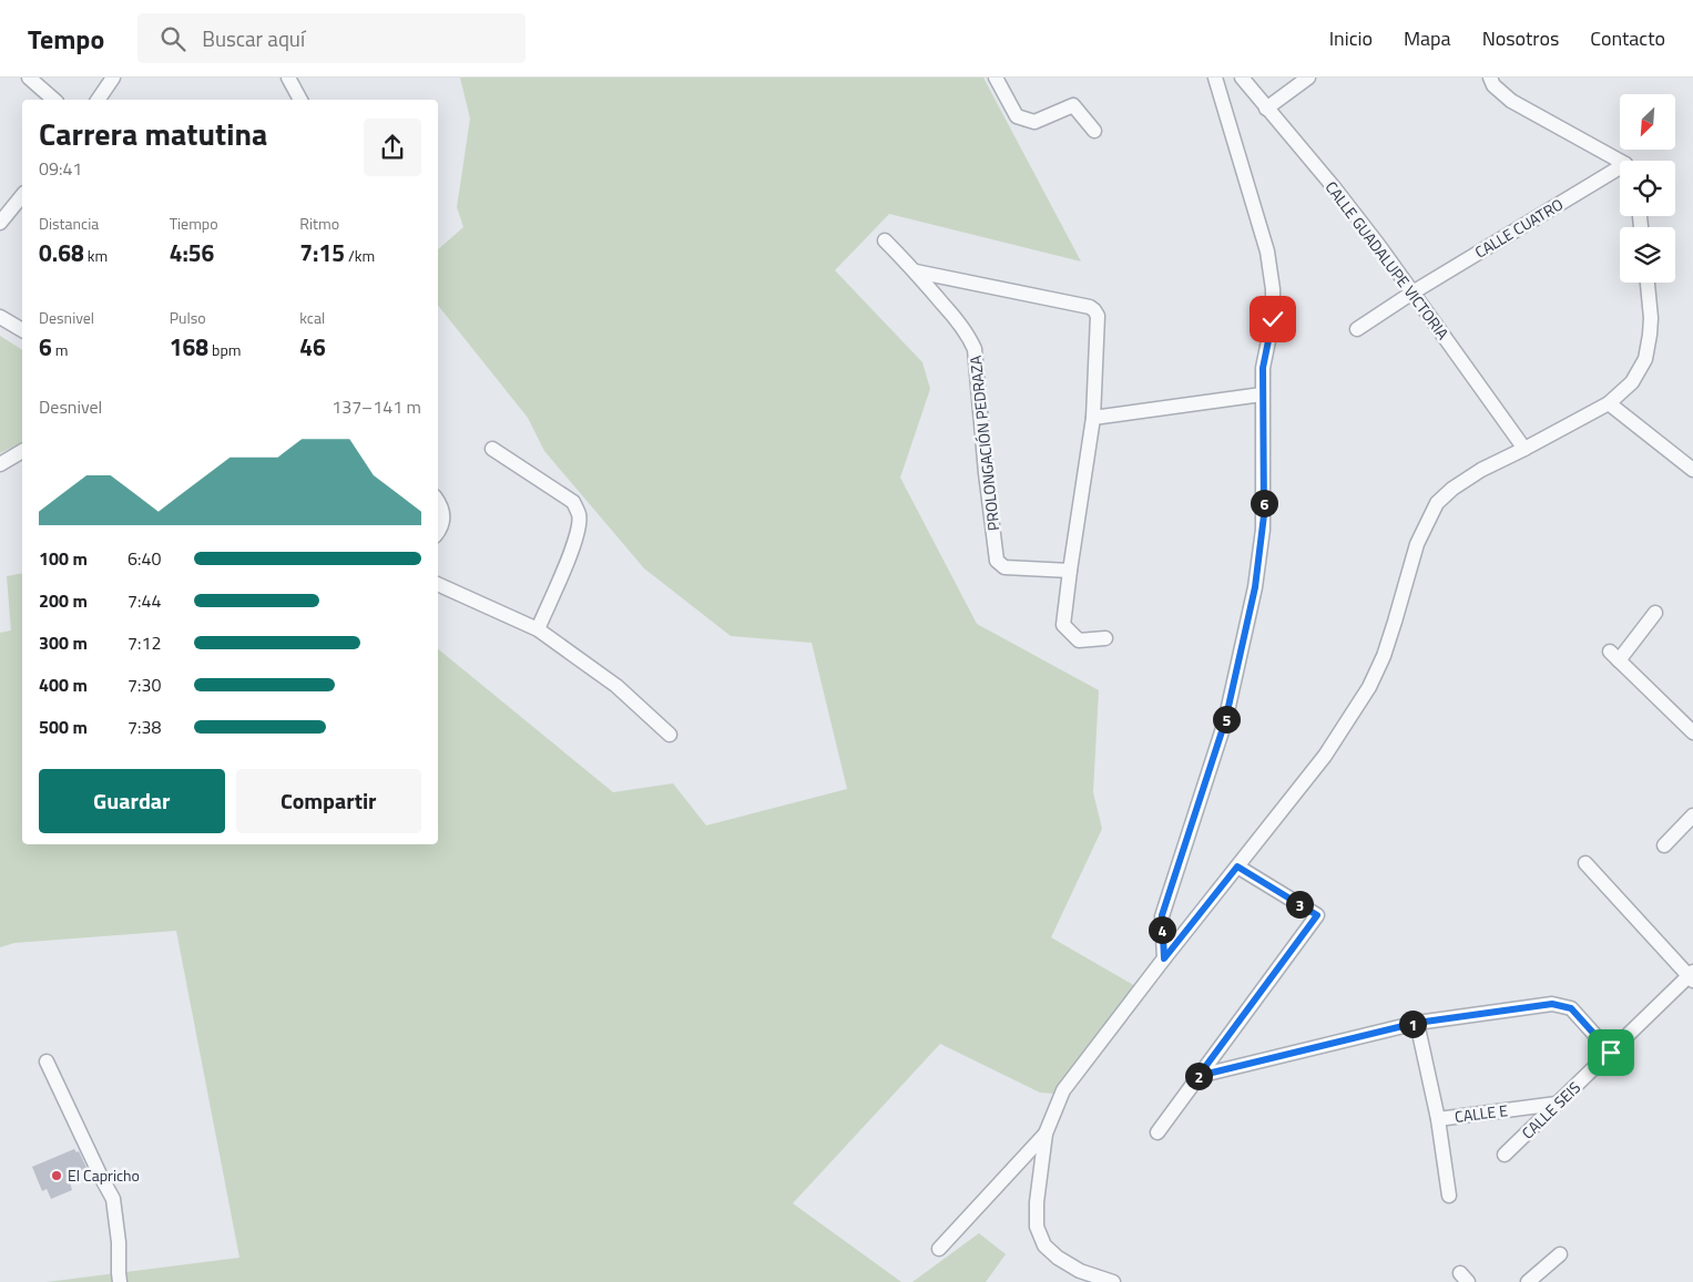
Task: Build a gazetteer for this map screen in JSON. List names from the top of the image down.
{
  "streets": {
    "street": [
      "CALLE CUATRO",
      "CALLE GUADALUPE VICTORIA",
      "PROLONGACIÓN PEDRAZA",
      "CALLE SEIS",
      "CALLE E"
    ]
  },
  "crossings": [
    ["CALLE CUATRO", "CALLE GUADALUPE VICTORIA"],
    ["CALLE SEIS", "CALLE E"]
  ],
  "places": ["El Capricho"],
  "north": "bottom left",
  "page": {
    "header": "Tempo",
    "search": "Buscar aquí",
    "nav": [
      "Inicio",
      "Mapa",
      "Nosotros",
      "Contacto"
    ],
    "heading": ["Carrera matutina", "09:41"],
    "stats": [
      ["Distancia", "0.68 km"],
      ["Tiempo", "4:56"],
      ["Ritmo", "7:15 /km"],
      ["Desnivel", "6 m"],
      ["Pulso", "168 bpm"],
      ["kcal", "46"]
    ],
    "chart": ["Desnivel", "137–141 m"],
    "pins": [
      "6",
      "5",
      "3",
      "4",
      "1",
      "2"
    ],
    "list": [
      {
        "name": "100 m",
        "note": "6:40"
      },
      {
        "name": "200 m",
        "note": "7:44"
      },
      {
        "name": "300 m",
        "note": "7:12"
      },
      {
        "name": "400 m",
        "note": "7:30"
      },
      {
        "name": "500 m",
        "note": "7:38"
      }
    ],
    "buttons": ["Guardar", "Compartir"]
  }
}
